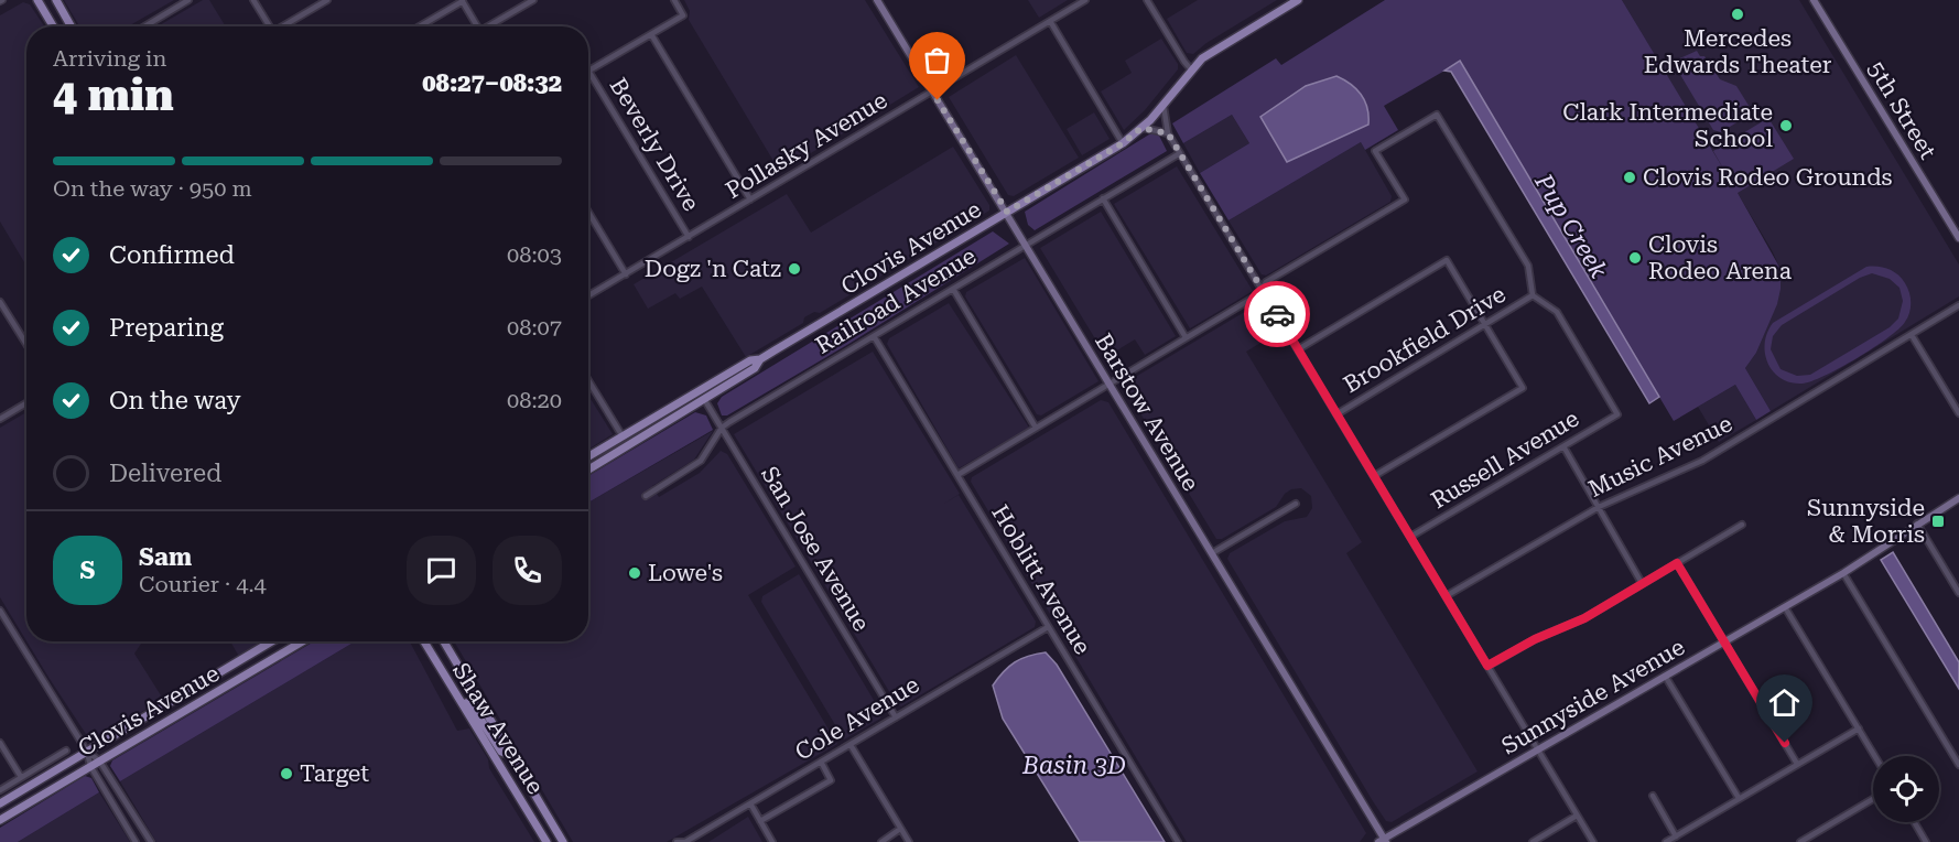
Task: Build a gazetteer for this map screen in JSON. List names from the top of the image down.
{
  "streets": {
    "main road": [
      "5th Street",
      "Clovis Avenue",
      "Barstow Avenue",
      "Sunnyside Avenue",
      "Shaw Avenue"
    ],
    "street": [
      "Beverly Drive",
      "Pollasky Avenue",
      "Railroad Avenue",
      "Brookfield Drive",
      "Music Avenue",
      "Russell Avenue",
      "San Jose Avenue",
      "Hoblitt Avenue",
      "Cole Avenue"
    ]
  },
  "crossings": [
    ["Beverly Drive", "Pollasky Avenue"],
    ["Pollasky Avenue", "Barstow Avenue"],
    ["Clovis Avenue", "Barstow Avenue"],
    ["Clovis Avenue", "San Jose Avenue"],
    ["Railroad Avenue", "Barstow Avenue"],
    ["Railroad Avenue", "San Jose Avenue"],
    ["Railroad Avenue", "Hoblitt Avenue"],
    ["Brookfield Drive", "Russell Avenue"],
    ["Barstow Avenue", "Sunnyside Avenue"],
    ["San Jose Avenue", "Cole Avenue"],
    ["Hoblitt Avenue", "Cole Avenue"]
  ],
  "water": ["Pup Creek", "Basin 3D"],
  "places": {
    "other": [
      "Mercedes Edwards Theater",
      "Clark Intermediate School",
      "Clovis Rodeo Grounds",
      "Clovis Rodeo Arena",
      "Dogz 'n Catz",
      "Lowe's",
      "Target"
    ],
    "transit": ["Sunnyside & Morris"]
  },
  "page": {
    "heading": ["4 min", "Arriving in", "08:27–08:32"],
    "panel": ["Sam", "Courier · 4.4"],
    "bar": "On the way · 950 m",
    "list": [
      ["Confirmed", "08:03"],
      ["Preparing", "08:07"],
      ["On the way", "08:20"],
      "Delivered"
    ],
    "round": "S"
  }
}
